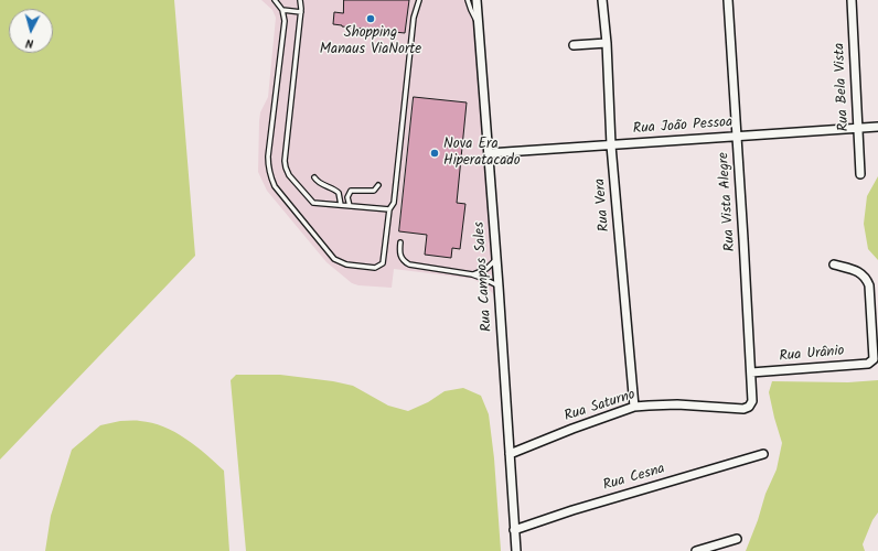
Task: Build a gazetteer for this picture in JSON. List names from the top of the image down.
{
  "streets": {
    "street": [
      "Rua Bela Vista",
      "Rua João Pessoa",
      "Rua Vista Alegre",
      "Rua Vera",
      "Rua Campos Sales",
      "Rua Urânio",
      "Rua Saturno",
      "Rua Cesna"
    ]
  },
  "crossings": [
    ["Rua Bela Vista", "Rua João Pessoa"],
    ["Rua João Pessoa", "Rua Vista Alegre"],
    ["Rua João Pessoa", "Rua Vera"],
    ["Rua João Pessoa", "Rua Campos Sales"],
    ["Rua Vista Alegre", "Rua Urânio"],
    ["Rua Vista Alegre", "Rua Saturno"],
    ["Rua Vera", "Rua Saturno"],
    ["Rua Campos Sales", "Rua Saturno"],
    ["Rua Campos Sales", "Rua Cesna"]
  ],
  "places": ["Shopping Manaus ViaNorte", "Nova Era Hiperatacado"],
  "north": "bottom"
}
